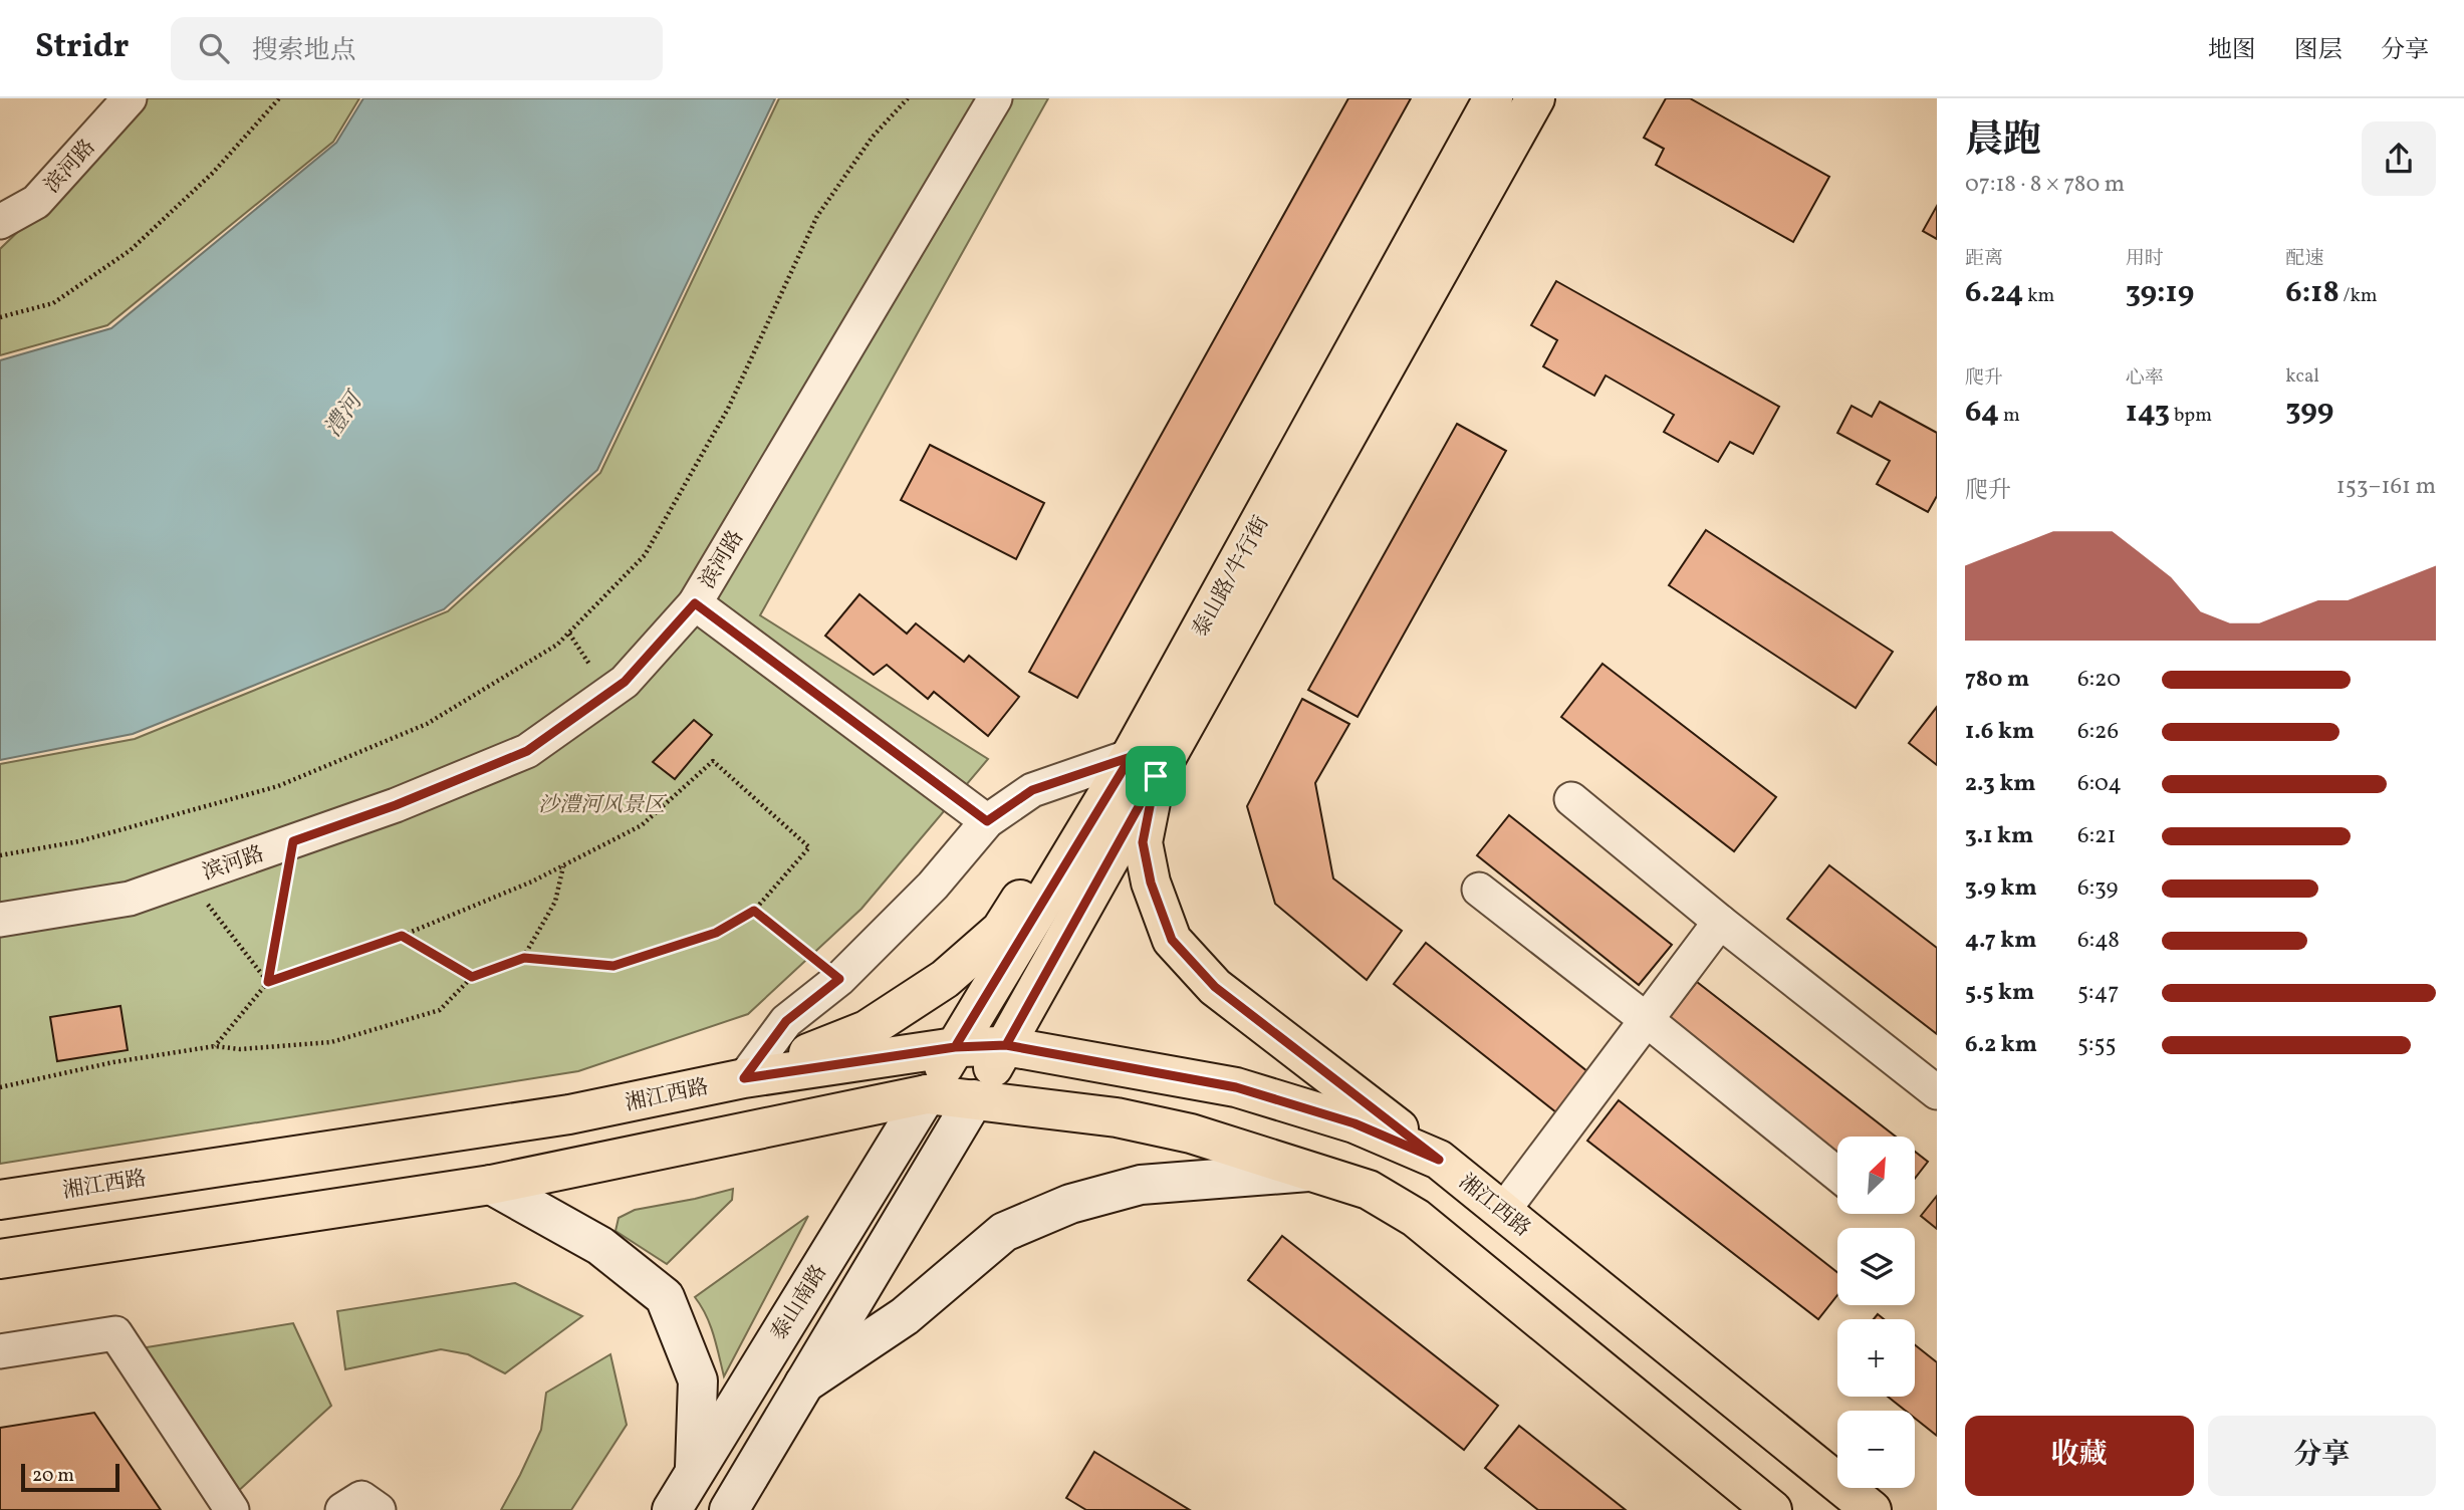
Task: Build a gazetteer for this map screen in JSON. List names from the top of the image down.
{
  "streets": {
    "main road": ["泰山路/牛行街", "湘江西路", "泰山南路"],
    "street": ["滨河路"]
  },
  "crossings": [
    ["泰山路/牛行街", "湘江西路"],
    ["泰山路/牛行街", "泰山南路"]
  ],
  "water": ["澧河"],
  "parks": ["沙澧河风景区"],
  "scale_bar": "20 m",
  "north": "top right",
  "page": {
    "header": "Stridr",
    "search": "搜索地点",
    "nav": ["地图", "图层", "分享"],
    "heading": ["晨跑", "07:18 · 8 × 780 m"],
    "stats": [
      ["距离", "6.24 km"],
      ["用时", "39:19"],
      ["配速", "6:18 /km"],
      ["爬升", "64 m"],
      ["心率", "143 bpm"],
      ["kcal", "399"]
    ],
    "chart": ["爬升", "153–161 m"],
    "list": [
      {
        "name": "780 m",
        "note": "6:20"
      },
      {
        "name": "1.6 km",
        "note": "6:26"
      },
      {
        "name": "2.3 km",
        "note": "6:04"
      },
      {
        "name": "3.1 km",
        "note": "6:21"
      },
      {
        "name": "3.9 km",
        "note": "6:39"
      },
      {
        "name": "4.7 km",
        "note": "6:48"
      },
      {
        "name": "5.5 km",
        "note": "5:47"
      },
      {
        "name": "6.2 km",
        "note": "5:55"
      }
    ],
    "map_buttons": ["+", "−"],
    "buttons": ["收藏", "分享"],
    "scale": "20 m"
  }
}
